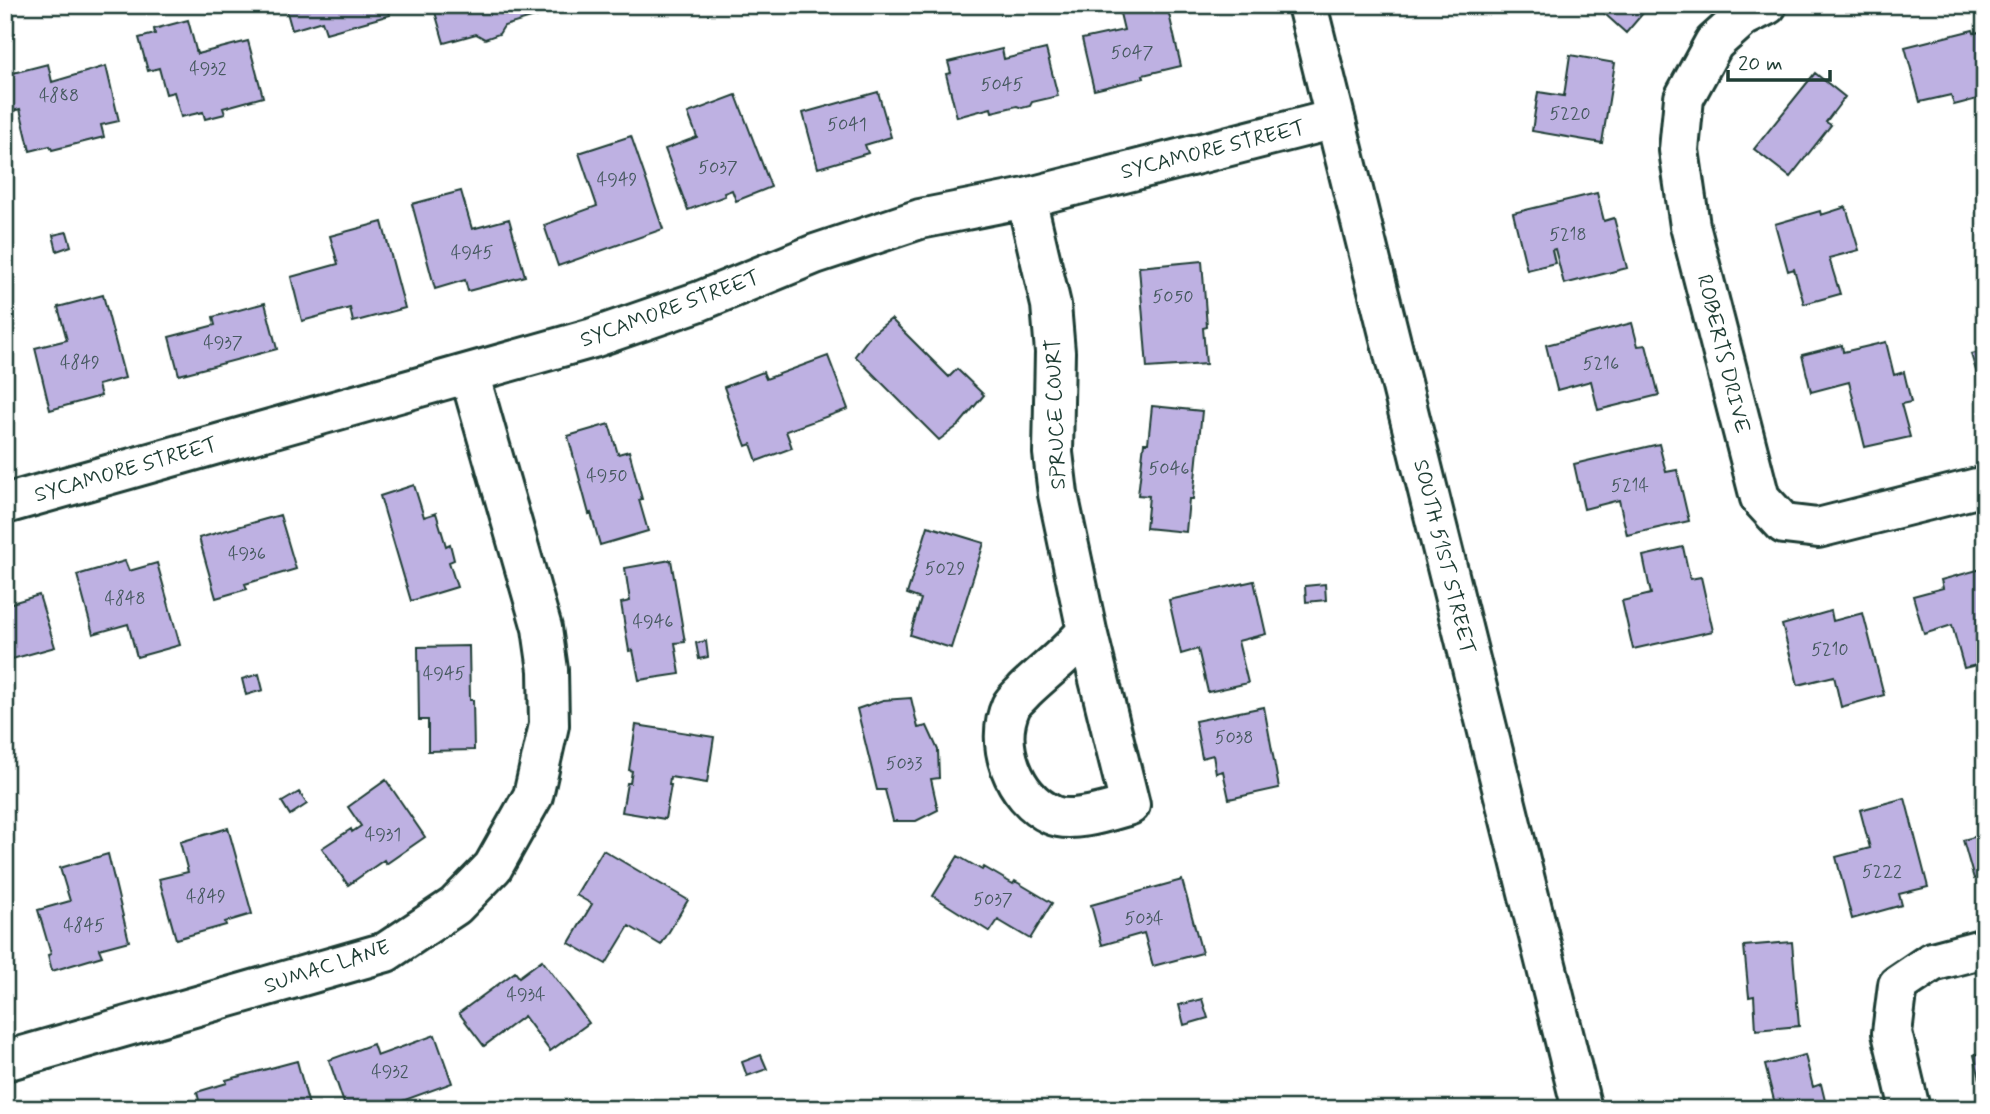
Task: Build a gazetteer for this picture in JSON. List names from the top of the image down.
{
  "streets": {
    "street": [
      "SYCAMORE STREET",
      "ROBERTS DRIVE",
      "SPRUCE COURT",
      "SOUTH 51ST STREET",
      "SUMAC LANE"
    ]
  },
  "crossings": [
    ["SYCAMORE STREET", "SPRUCE COURT"],
    ["SYCAMORE STREET", "SOUTH 51ST STREET"],
    ["SYCAMORE STREET", "SUMAC LANE"]
  ],
  "house_numbers": [
    "5047",
    "4932",
    "5045",
    "4888",
    "5220",
    "5041",
    "5037",
    "4949",
    "5218",
    "4945",
    "5050",
    "4937",
    "4849",
    "5216",
    "5046",
    "4950",
    "5214",
    "4936",
    "5029",
    "4848",
    "4946",
    "5210",
    "4945",
    "5038",
    "5033",
    "4931",
    "5222",
    "4849",
    "5037",
    "5034",
    "4845",
    "4934",
    "4932"
  ],
  "scale_bar": "20 m"
}
